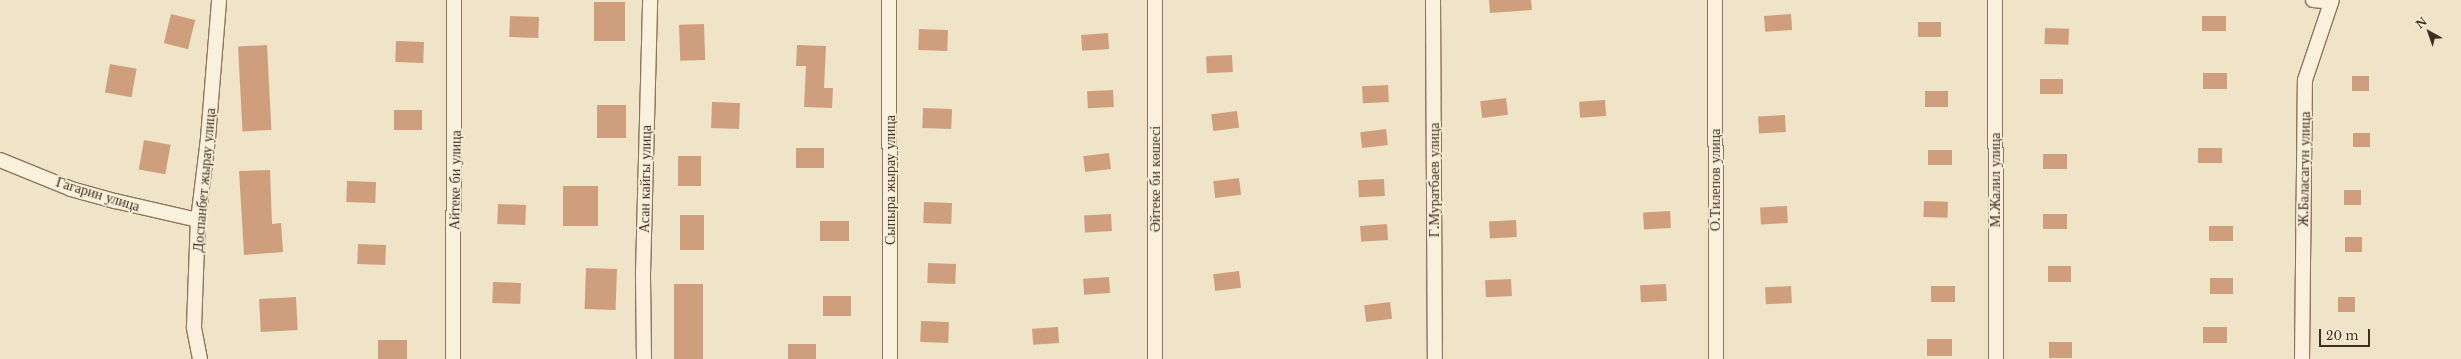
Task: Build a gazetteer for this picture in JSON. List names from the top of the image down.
{
  "streets": {
    "street": [
      "Ж.Баласагун улица",
      "Асан кайгы улица",
      "Әйтеке би көшесі",
      "Доспанбет жырау улица",
      "Айтеке би улица",
      "Сыпыра жырау улица",
      "Г.Муратбаев улица",
      "О.Тилепов улица",
      "М.Жалил улица",
      "Гагарин улица"
    ]
  },
  "crossings": [
    ["Доспанбет жырау улица", "Гагарин улица"]
  ],
  "scale_bar": "20 m",
  "north": "top left"
}
